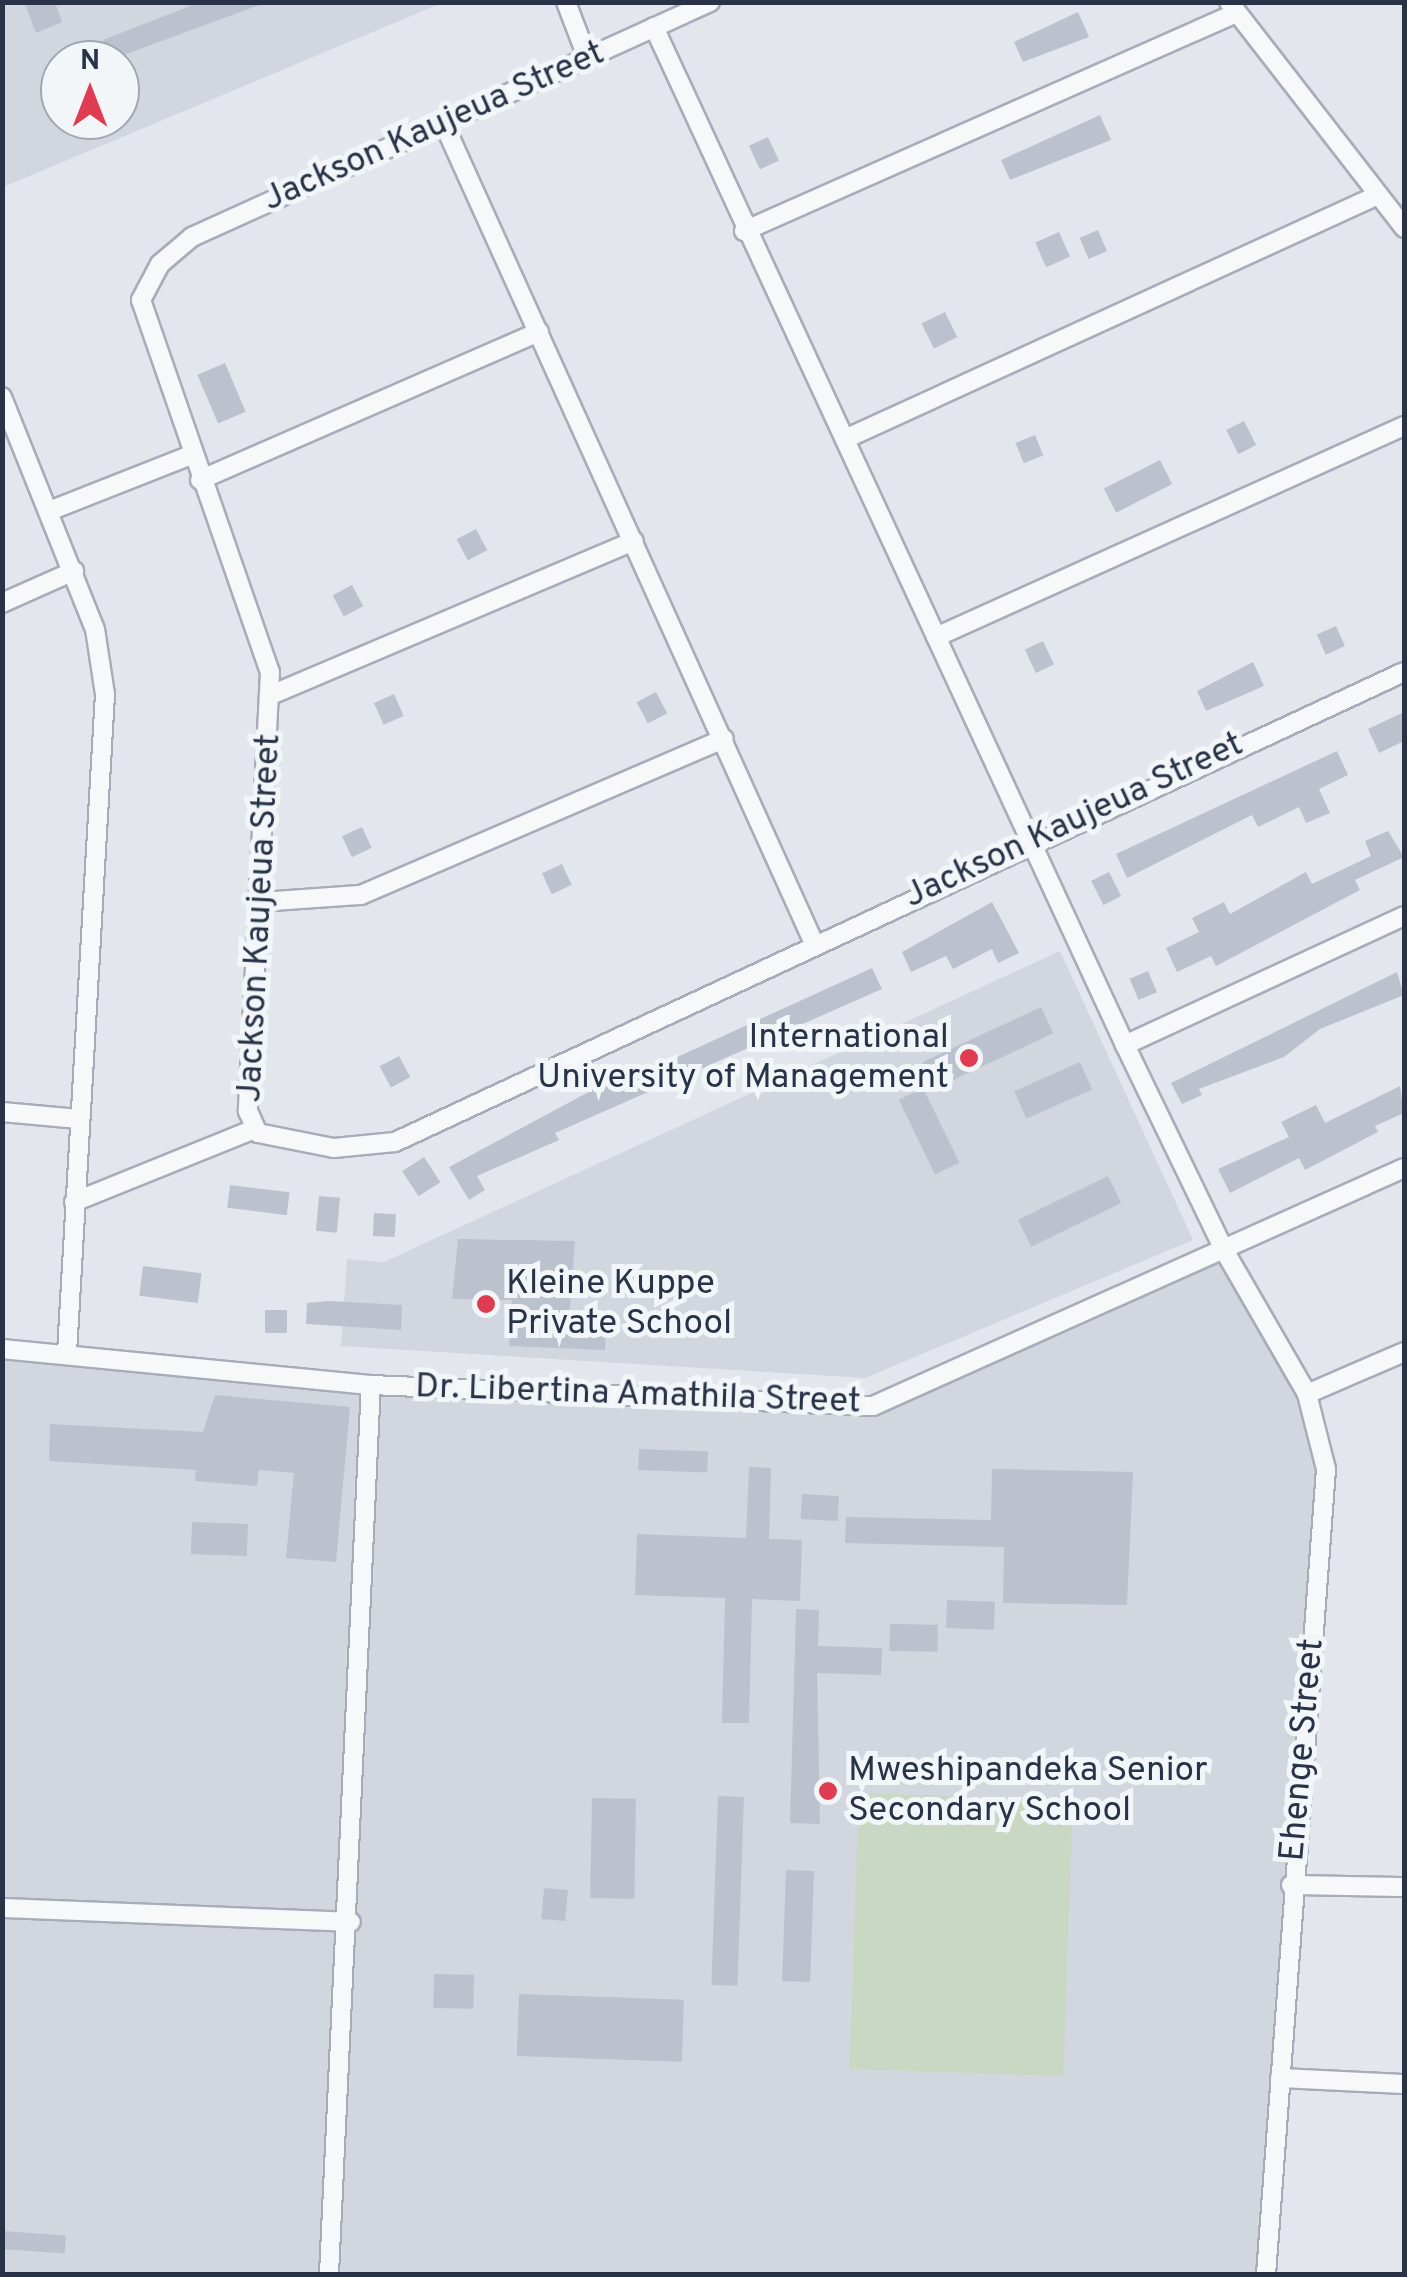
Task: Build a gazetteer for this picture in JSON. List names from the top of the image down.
{
  "streets": {
    "street": ["Jackson Kaujeua Street", "Dr. Libertina Amathila Street", "Ehenge Street"]
  },
  "crossings": [
    ["Jackson Kaujeua Street", "Ehenge Street"],
    ["Dr. Libertina Amathila Street", "Ehenge Street"]
  ],
  "places": ["International University of Management", "Kleine Kuppe Private School", "Mweshipandeka Senior Secondary School"],
  "north": "top"
}
